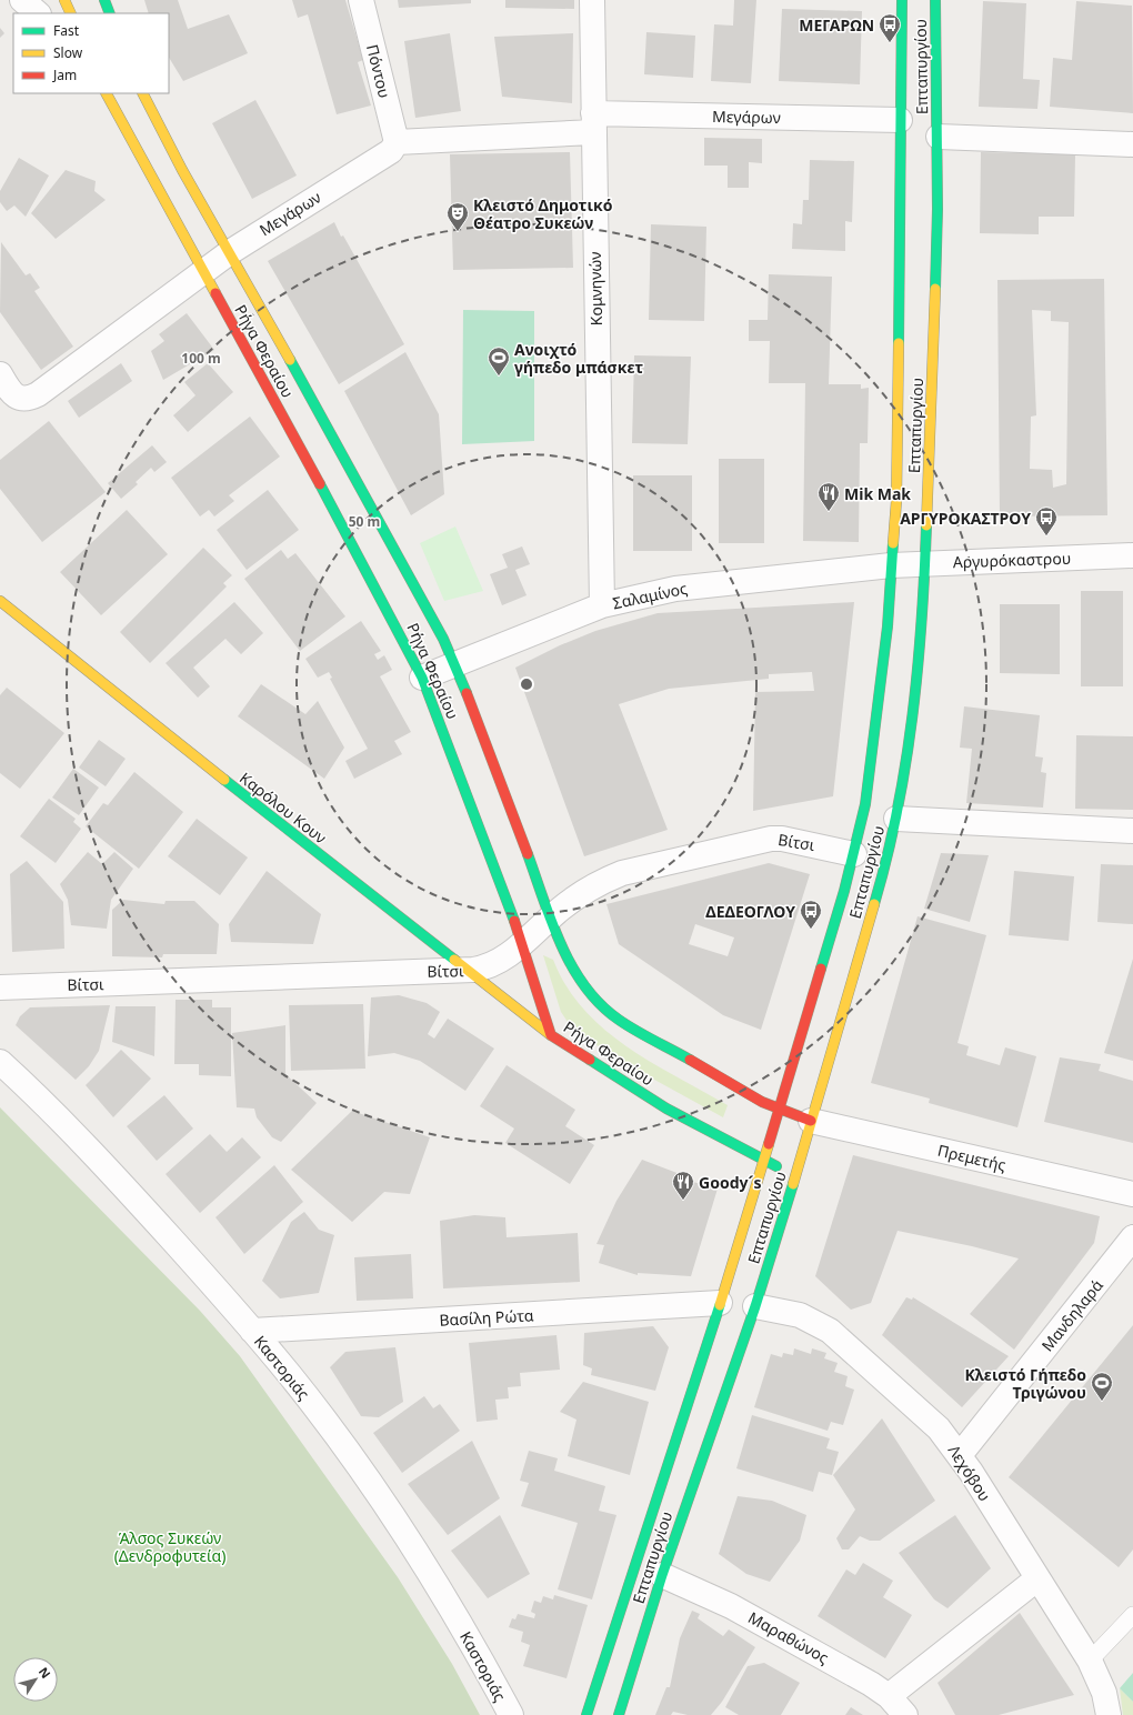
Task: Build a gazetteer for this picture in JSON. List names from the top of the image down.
{
  "streets": {
    "main road": ["Επταπυργίου", "Ρήγα Φεραίου", "Καρόλου Κουν"],
    "street": [
      "Πόντου",
      "Μεγάρων",
      "Κομνηνών",
      "Αργυρόκαστρου",
      "Σαλαμίνος",
      "Βίτσι",
      "Πρεμετής",
      "Μανδηλαρά",
      "Βασίλη Ρώτα",
      "Καστοριάς",
      "Λεχόβου",
      "Μαραθώνος"
    ]
  },
  "crossings": [
    ["Επταπυργίου", "Μεγάρων"],
    ["Επταπυργίου", "Ρήγα Φεραίου"],
    ["Επταπυργίου", "Αργυρόκαστρου"],
    ["Επταπυργίου", "Σαλαμίνος"],
    ["Επταπυργίου", "Βίτσι"],
    ["Επταπυργίου", "Πρεμετής"],
    ["Επταπυργίου", "Βασίλη Ρώτα"],
    ["Επταπυργίου", "Λεχόβου"],
    ["Επταπυργίου", "Μαραθώνος"],
    ["Πόντου", "Μεγάρων"],
    ["Μεγάρων", "Κομνηνών"],
    ["Μεγάρων", "Ρήγα Φεραίου"],
    ["Κομνηνών", "Σαλαμίνος"],
    ["Ρήγα Φεραίου", "Σαλαμίνος"],
    ["Ρήγα Φεραίου", "Καρόλου Κουν"],
    ["Ρήγα Φεραίου", "Βίτσι"],
    ["Ρήγα Φεραίου", "Πρεμετής"],
    ["Αργυρόκαστρου", "Σαλαμίνος"],
    ["Καρόλου Κουν", "Βίτσι"],
    ["Μανδηλαρά", "Λεχόβου"],
    ["Βασίλη Ρώτα", "Καστοριάς"]
  ],
  "parks": ["Άλσος Συκεών (Δενδροφυτεία)"],
  "places": {
    "bus stop": ["ΜΕΓΑΡΩΝ", "ΑΡΓΥΡΟΚΑΣΤΡΟΥ", "ΔΕΔΕΟΓΛΟΥ"],
    "theatre": ["Κλειστό Δημοτικό Θέατρο Συκεών"],
    "sports": ["Ανοιχτό γήπεδο μπάσκετ", "Κλειστό Γήπεδο Τριγώνου"],
    "restaurant": ["Mik Mak", "Goody´s"]
  },
  "legend": ["Fast", "Slow", "Jam"],
  "north": "top right",
  "rings": ["100 m", "50 m"]
}
